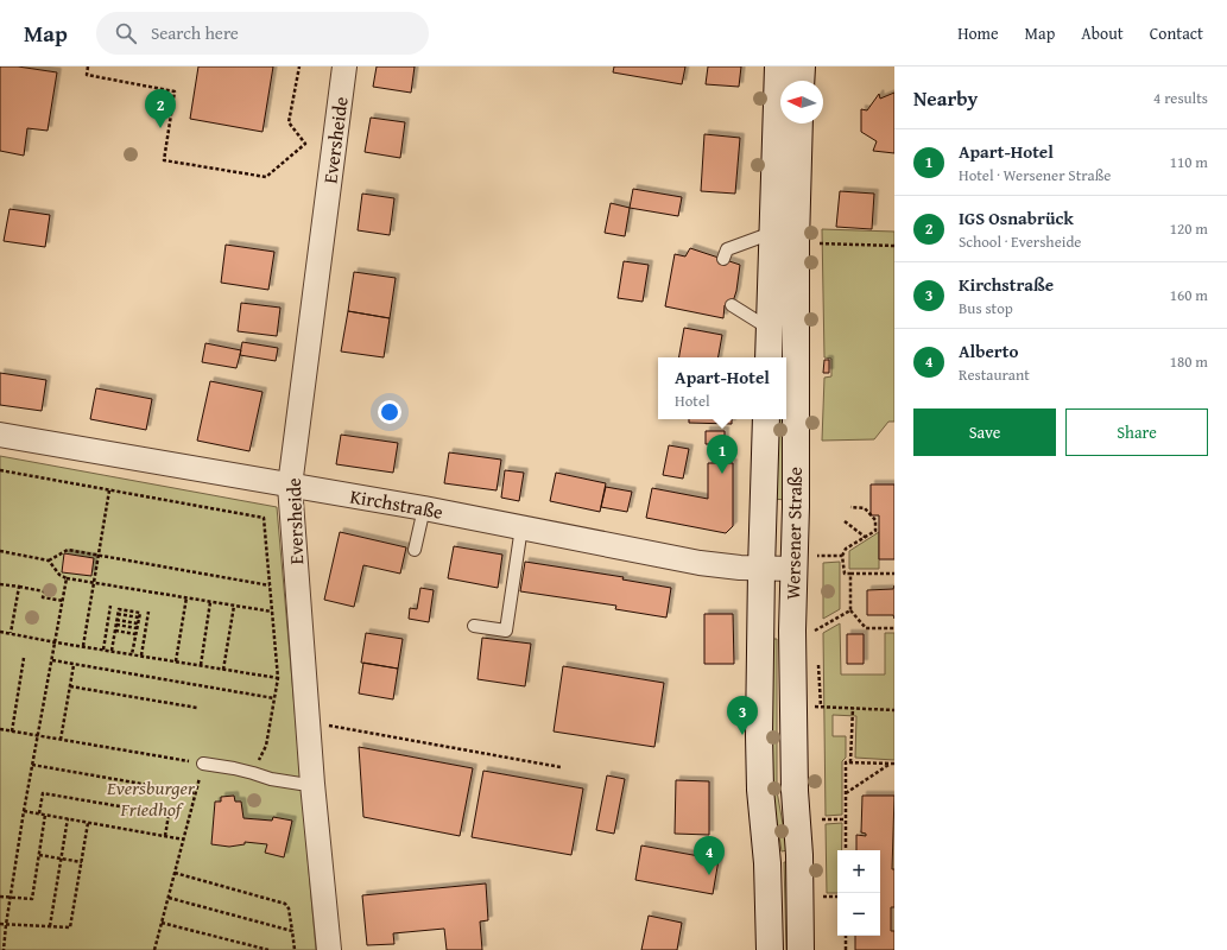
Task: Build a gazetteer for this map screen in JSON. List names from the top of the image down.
{
  "streets": {
    "main road": ["Wersener Straße"],
    "street": ["Eversheide", "Kirchstraße"]
  },
  "crossings": [
    ["Eversheide", "Kirchstraße"],
    ["Kirchstraße", "Wersener Straße"]
  ],
  "parks": ["Eversburger Friedhof"],
  "north": "left",
  "page": {
    "header": "Map",
    "search": "Search here",
    "nav": [
      "Home",
      "Map",
      "About",
      "Contact"
    ],
    "heading": ["Nearby", "4 results"],
    "pins": [
      "2",
      "1",
      "3",
      "4"
    ],
    "list": [
      {
        "mark": "1",
        "name": "Apart-Hotel",
        "note": "Hotel · Wersener Straße",
        "value": "110 m"
      },
      {
        "mark": "2",
        "name": "IGS Osnabrück",
        "note": "School · Eversheide",
        "value": "120 m"
      },
      {
        "mark": "3",
        "name": "Kirchstraße",
        "note": "Bus stop",
        "value": "160 m"
      },
      {
        "mark": "4",
        "name": "Alberto",
        "note": "Restaurant",
        "value": "180 m"
      }
    ],
    "popup": ["Apart-Hotel", "Hotel"],
    "buttons": ["Save", "Share"],
    "map_buttons": ["+", "−"]
  }
}
